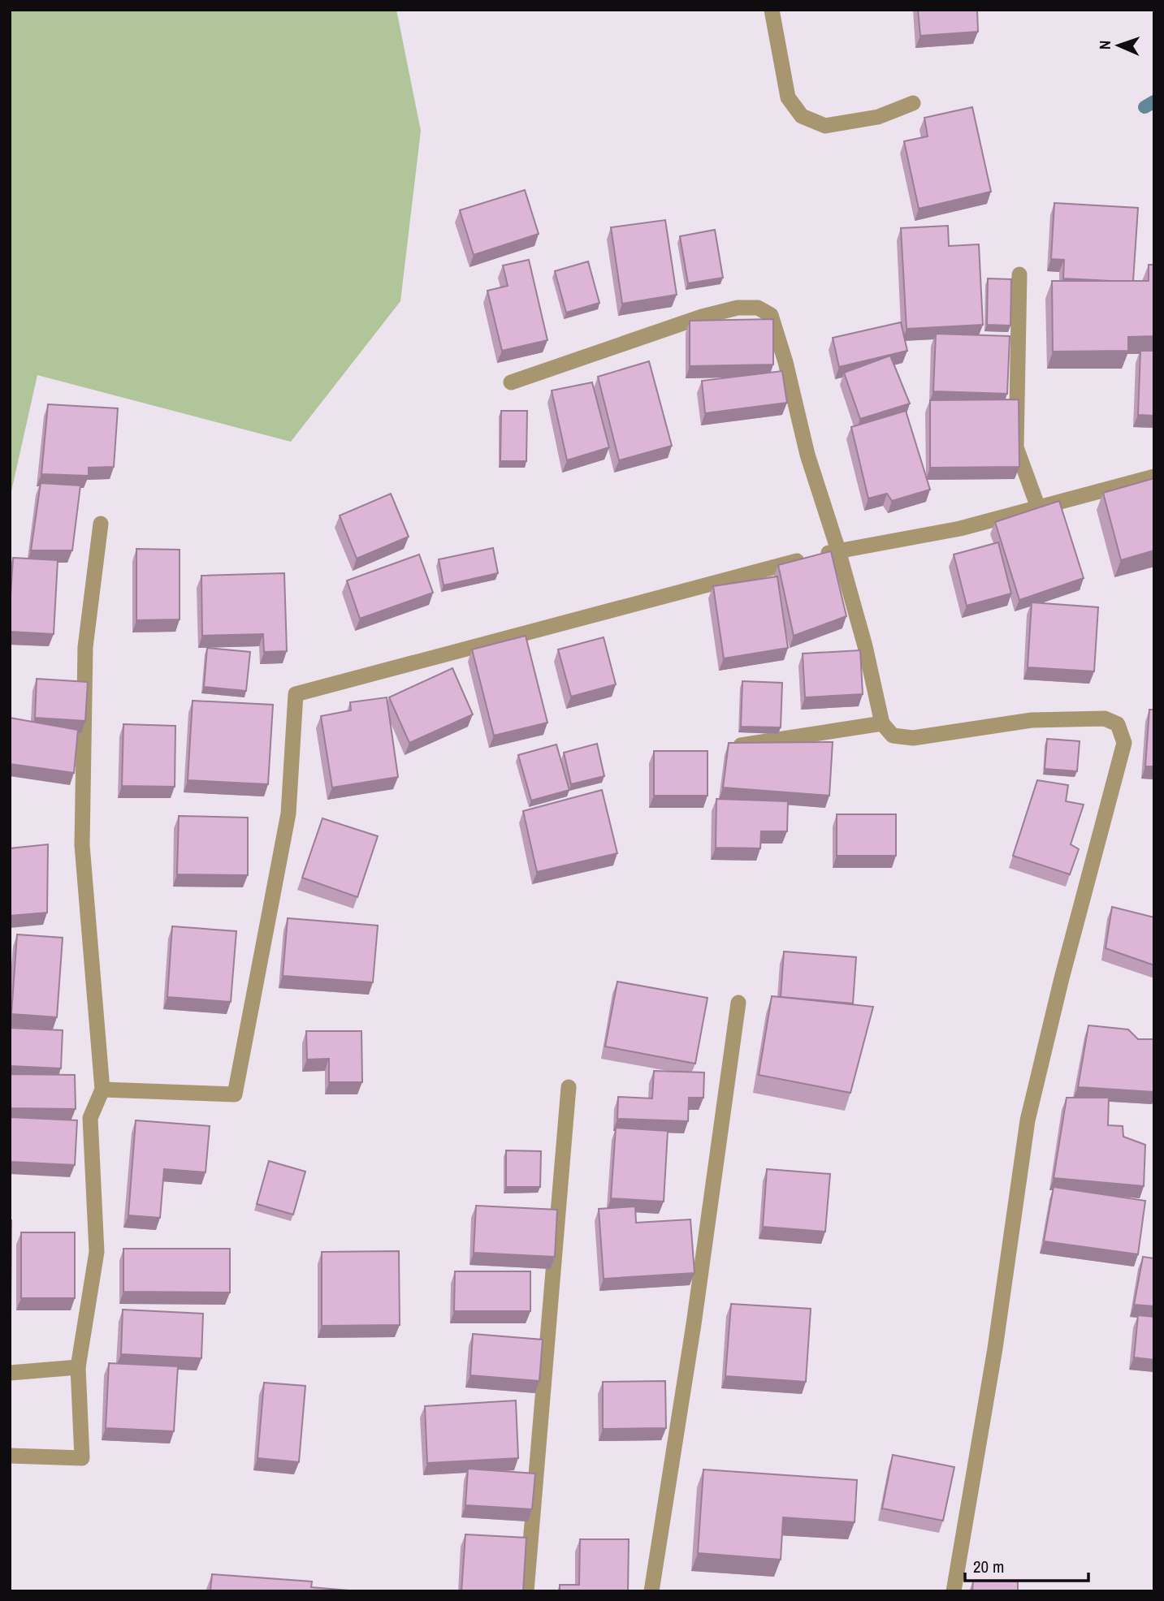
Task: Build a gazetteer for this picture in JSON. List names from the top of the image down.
{
  "scale_bar": "20 m",
  "north": "left"
}
